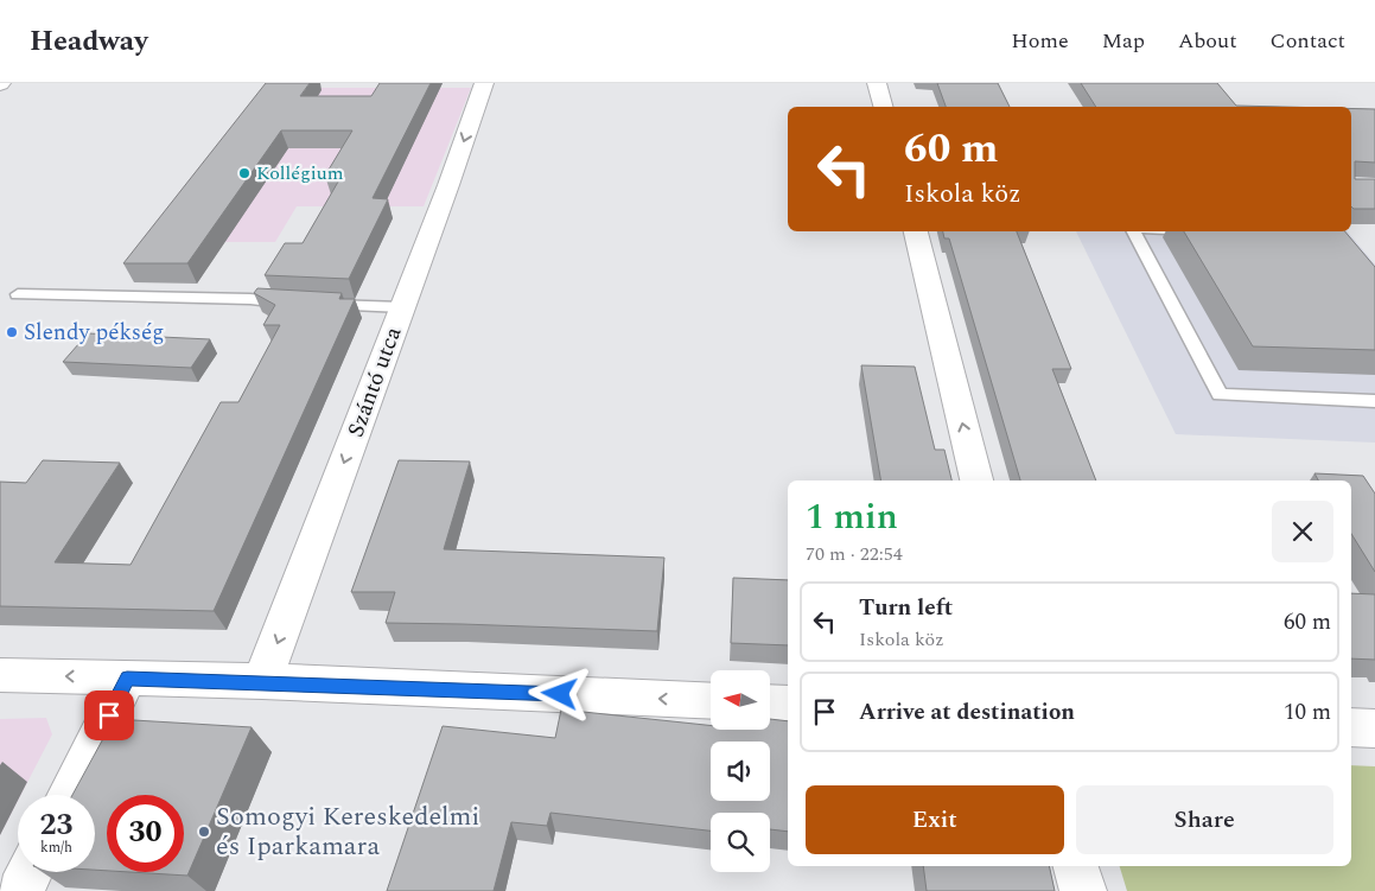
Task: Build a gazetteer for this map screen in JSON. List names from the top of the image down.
{
  "streets": {
    "street": ["Szántó utca"]
  },
  "one_way": ["Szántó utca"],
  "places": ["Kollégium", "Slendy pékség", "Somogyi Kereskedelmi és Iparkamara"],
  "north": "left",
  "page": {
    "header": "Headway",
    "nav": [
      "Home",
      "Map",
      "About",
      "Contact"
    ],
    "turn": ["60 m", "Iskola köz"],
    "heading": ["1 min", "70 m · 22:54"],
    "list": [
      {
        "name": "Turn left",
        "note": "Iskola köz",
        "value": "60 m"
      },
      {
        "name": "Arrive at destination",
        "value": "10 m"
      }
    ],
    "buttons": ["Exit", "Share"],
    "speed": "23 km/h",
    "limit": "30"
  }
}
